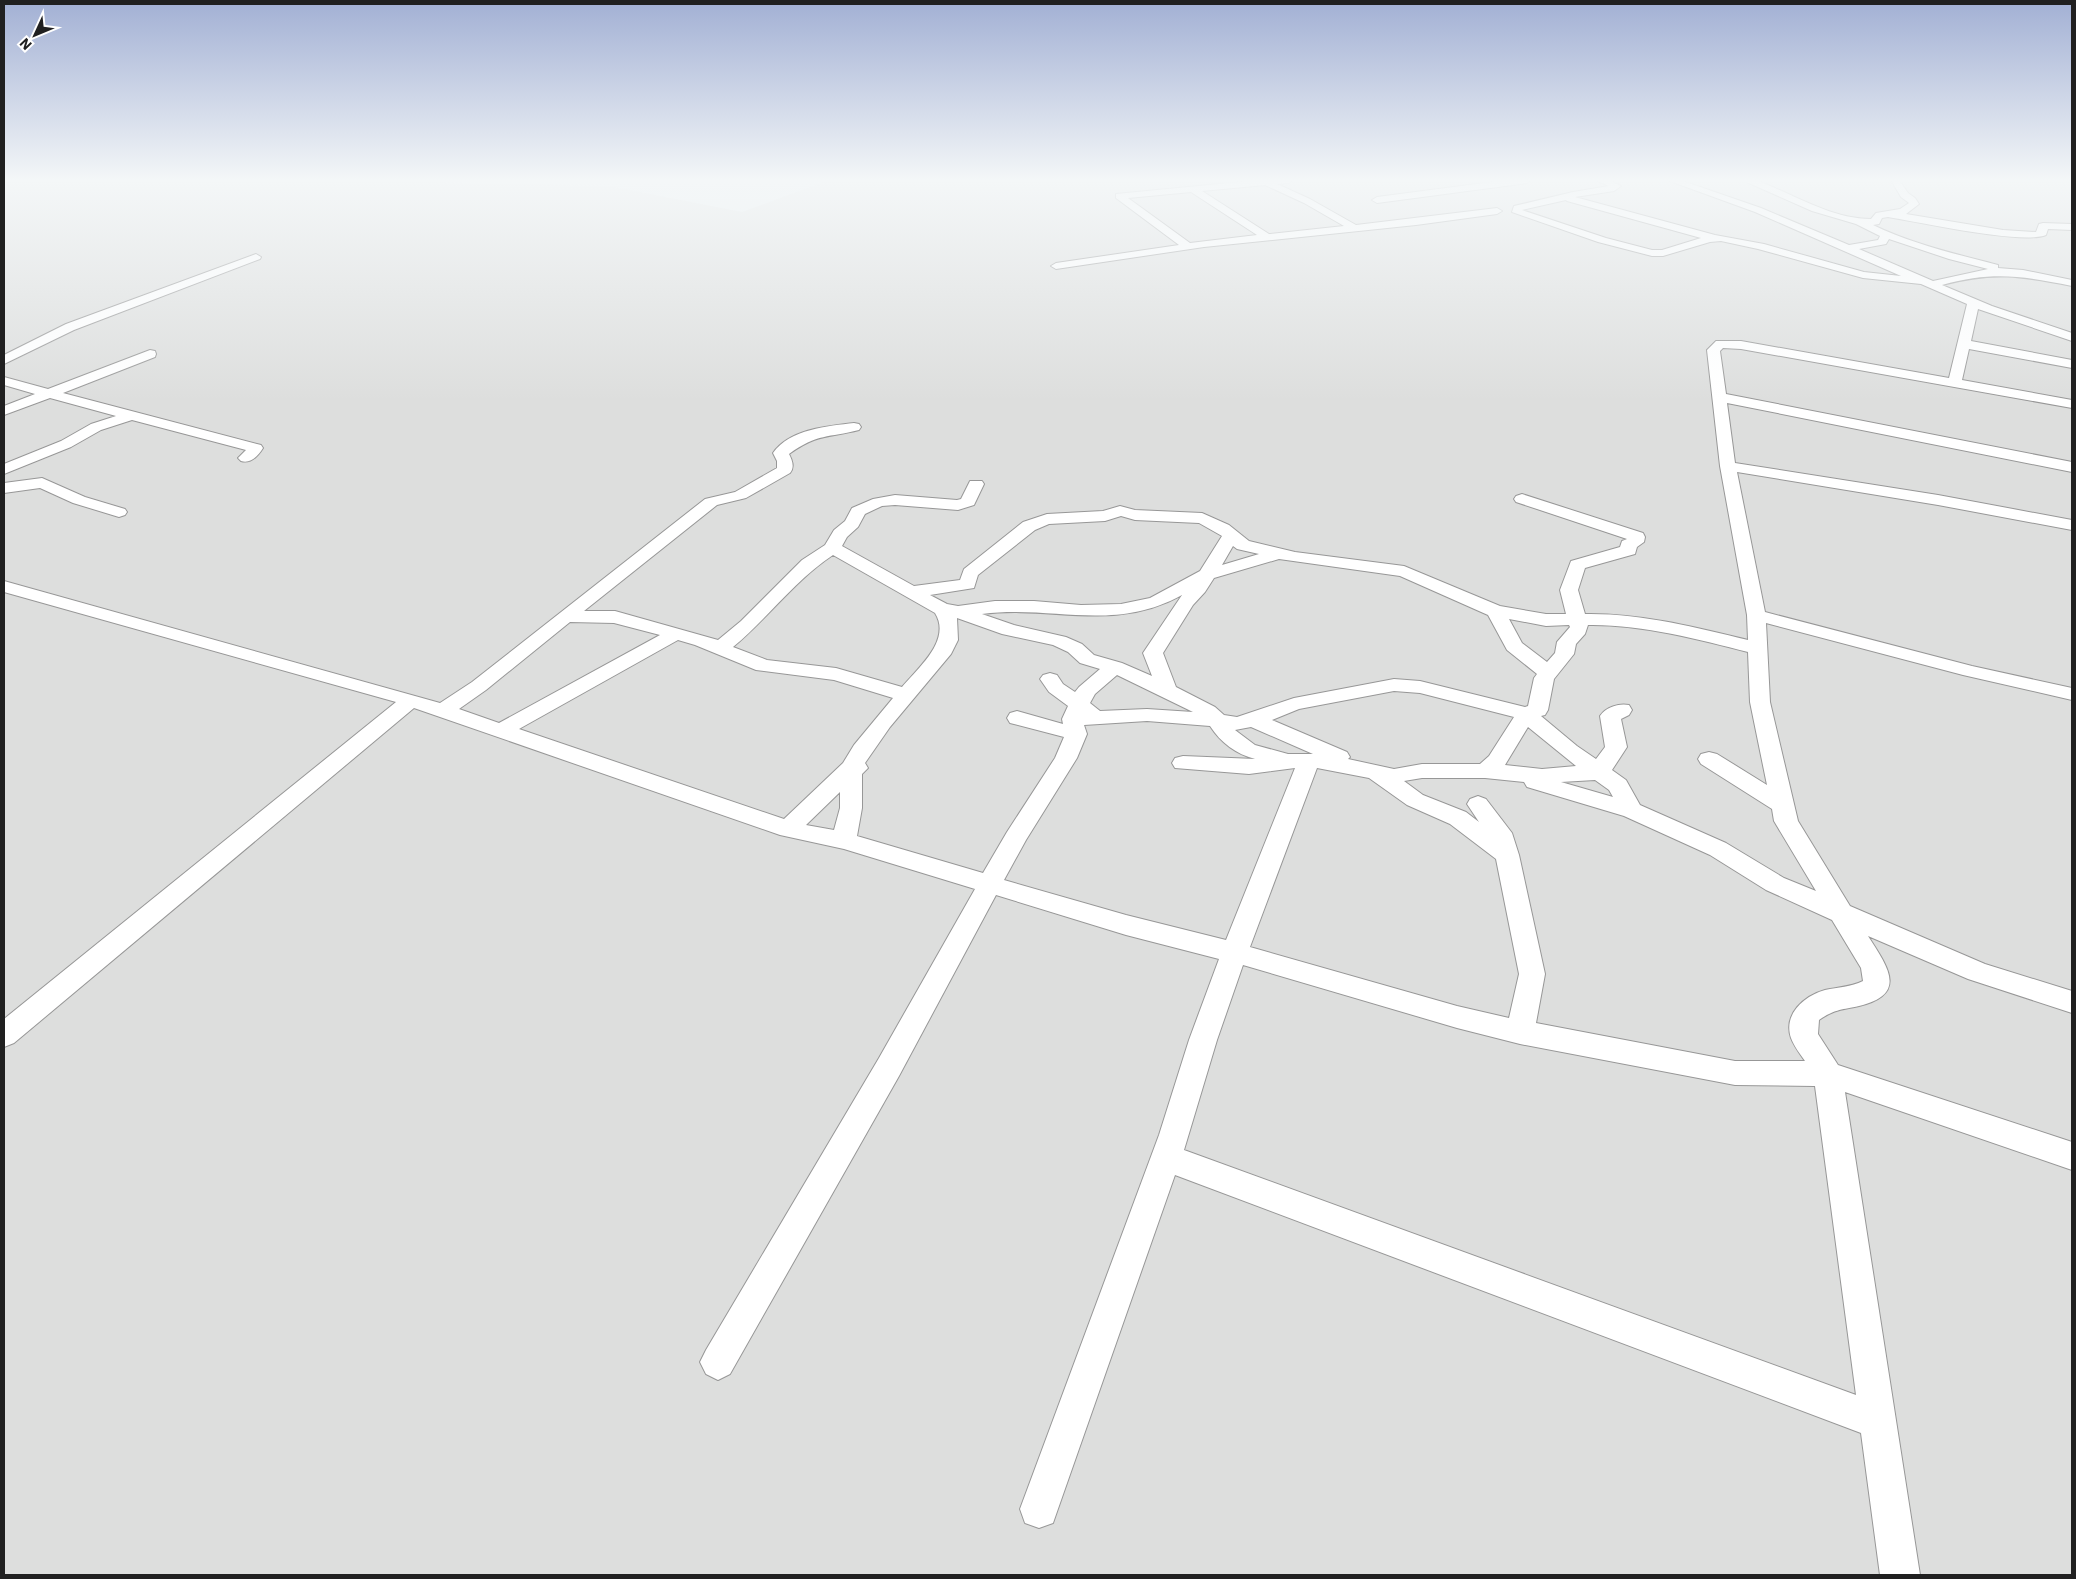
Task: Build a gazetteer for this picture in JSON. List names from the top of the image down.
{
  "north": "bottom left"
}
